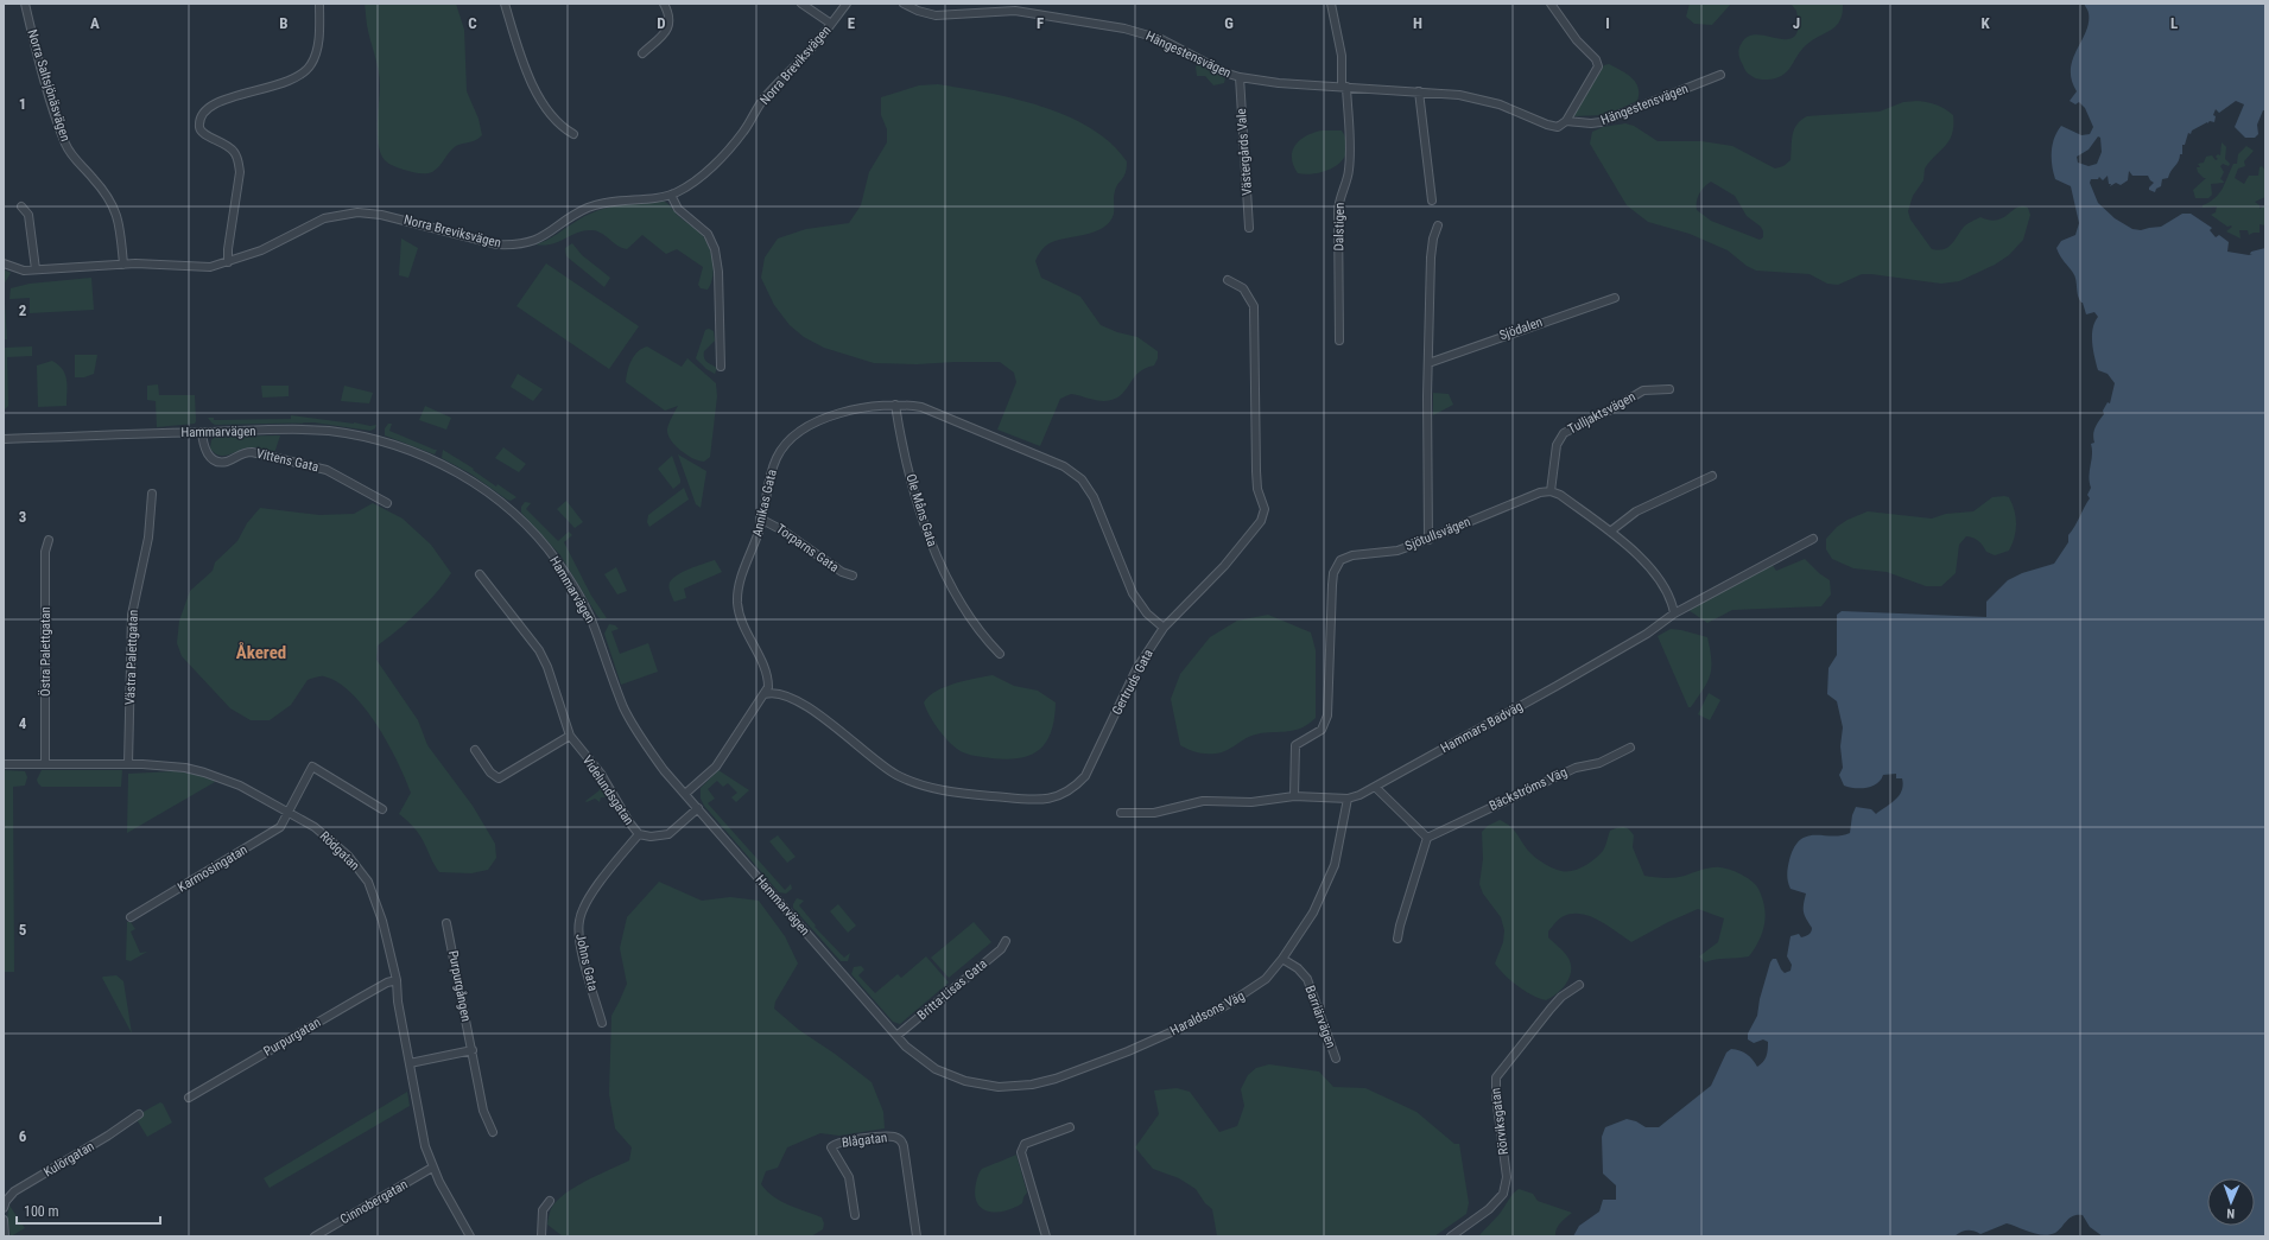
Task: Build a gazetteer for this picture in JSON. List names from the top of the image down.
{
  "streets": {
    "street": [
      "Hängestensvägen",
      "Norra Breviksvägen",
      "Norra Saltsjönäsvägen",
      "Västergårds Vale",
      "Dalstigen",
      "Sjödalen",
      "Tulljaktsvägen",
      "Hammarvägen",
      "Vittens Gata",
      "Annikas Gata",
      "Ole Måns Gata",
      "Sjötullsvägen",
      "Torparns Gata",
      "Östra Palettgatan",
      "Västra Palettgatan",
      "Gertruds Gata",
      "Hammars Badväg",
      "Bäckströms Väg",
      "Videlundsgatan",
      "Rödgatan",
      "Karmosingatan",
      "Johns Gata",
      "Purpurgången",
      "Britta-Lisas Gata",
      "Haraldsons Väg",
      "Barriärvägen",
      "Purpurgatan",
      "Rörviksgatan",
      "Blågatan",
      "Kulörgatan",
      "Cinnobergatan"
    ]
  },
  "crossings": [
    ["Hängestensvägen", "Västergårds Vale"],
    ["Hängestensvägen", "Dalstigen"],
    ["Norra Breviksvägen", "Norra Saltsjönäsvägen"],
    ["Tulljaktsvägen", "Sjötullsvägen"],
    ["Hammarvägen", "Vittens Gata"],
    ["Hammarvägen", "Annikas Gata"],
    ["Hammarvägen", "Videlundsgatan"],
    ["Hammarvägen", "Britta-Lisas Gata"],
    ["Hammarvägen", "Haraldsons Väg"],
    ["Annikas Gata", "Ole Måns Gata"],
    ["Annikas Gata", "Torparns Gata"],
    ["Annikas Gata", "Gertruds Gata"],
    ["Sjötullsvägen", "Hammars Badväg"],
    ["Östra Palettgatan", "Rödgatan"],
    ["Västra Palettgatan", "Rödgatan"],
    ["Hammars Badväg", "Haraldsons Väg"],
    ["Videlundsgatan", "Johns Gata"],
    ["Rödgatan", "Karmosingatan"],
    ["Rödgatan", "Purpurgatan"],
    ["Rödgatan", "Cinnobergatan"],
    ["Haraldsons Väg", "Barriärvägen"]
  ],
  "districts": ["Åkered"],
  "scale_bar": "100 m",
  "north": "bottom",
  "grid": {
    "columns": [
      "A",
      "B",
      "C",
      "D",
      "E",
      "F",
      "G",
      "H",
      "I",
      "J",
      "K",
      "L"
    ],
    "rows": [
      "1",
      "2",
      "3",
      "4",
      "5",
      "6"
    ]
  }
}
